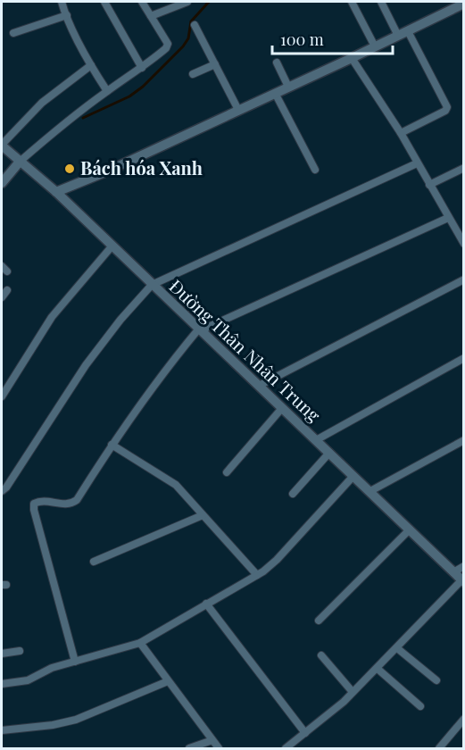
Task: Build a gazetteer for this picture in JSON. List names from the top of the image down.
{
  "streets": {
    "street": ["Đường Thân Nhân Trung"]
  },
  "places": ["Bách hóa Xanh"],
  "scale_bar": "100 m"
}
